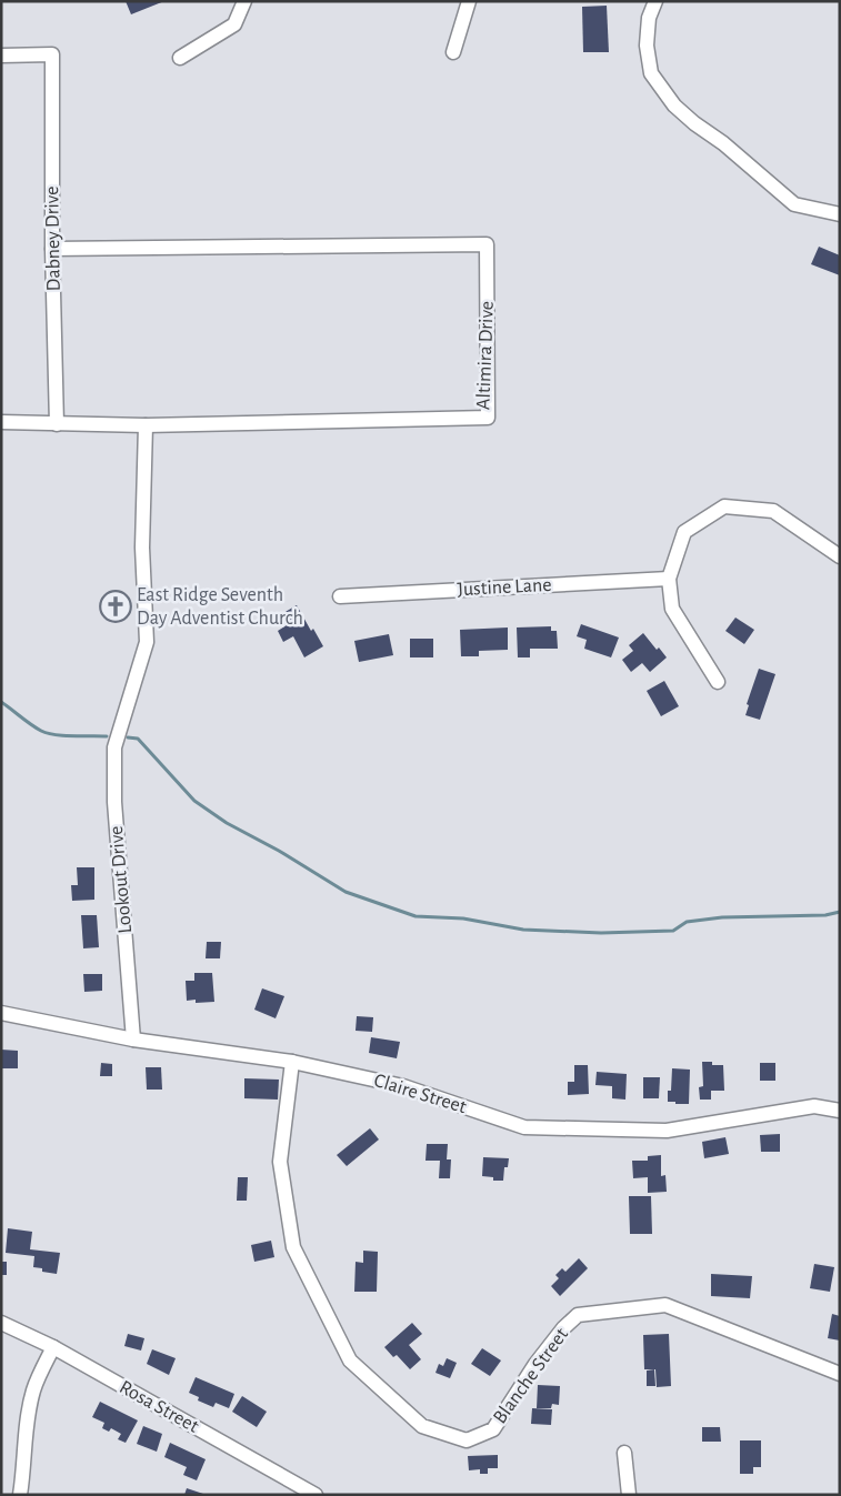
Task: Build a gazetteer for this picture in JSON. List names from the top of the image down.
{
  "streets": {
    "street": [
      "Dabney Drive",
      "Altimira Drive",
      "Justine Lane",
      "Lookout Drive",
      "Claire Street",
      "Blanche Street",
      "Rosa Street"
    ]
  },
  "crossings": [
    ["Dabney Drive", "Altimira Drive"],
    ["Altimira Drive", "Lookout Drive"],
    ["Lookout Drive", "Claire Street"],
    ["Claire Street", "Blanche Street"]
  ],
  "places": {
    "church": ["East Ridge Seventh Day Adventist Church"]
  }
}
